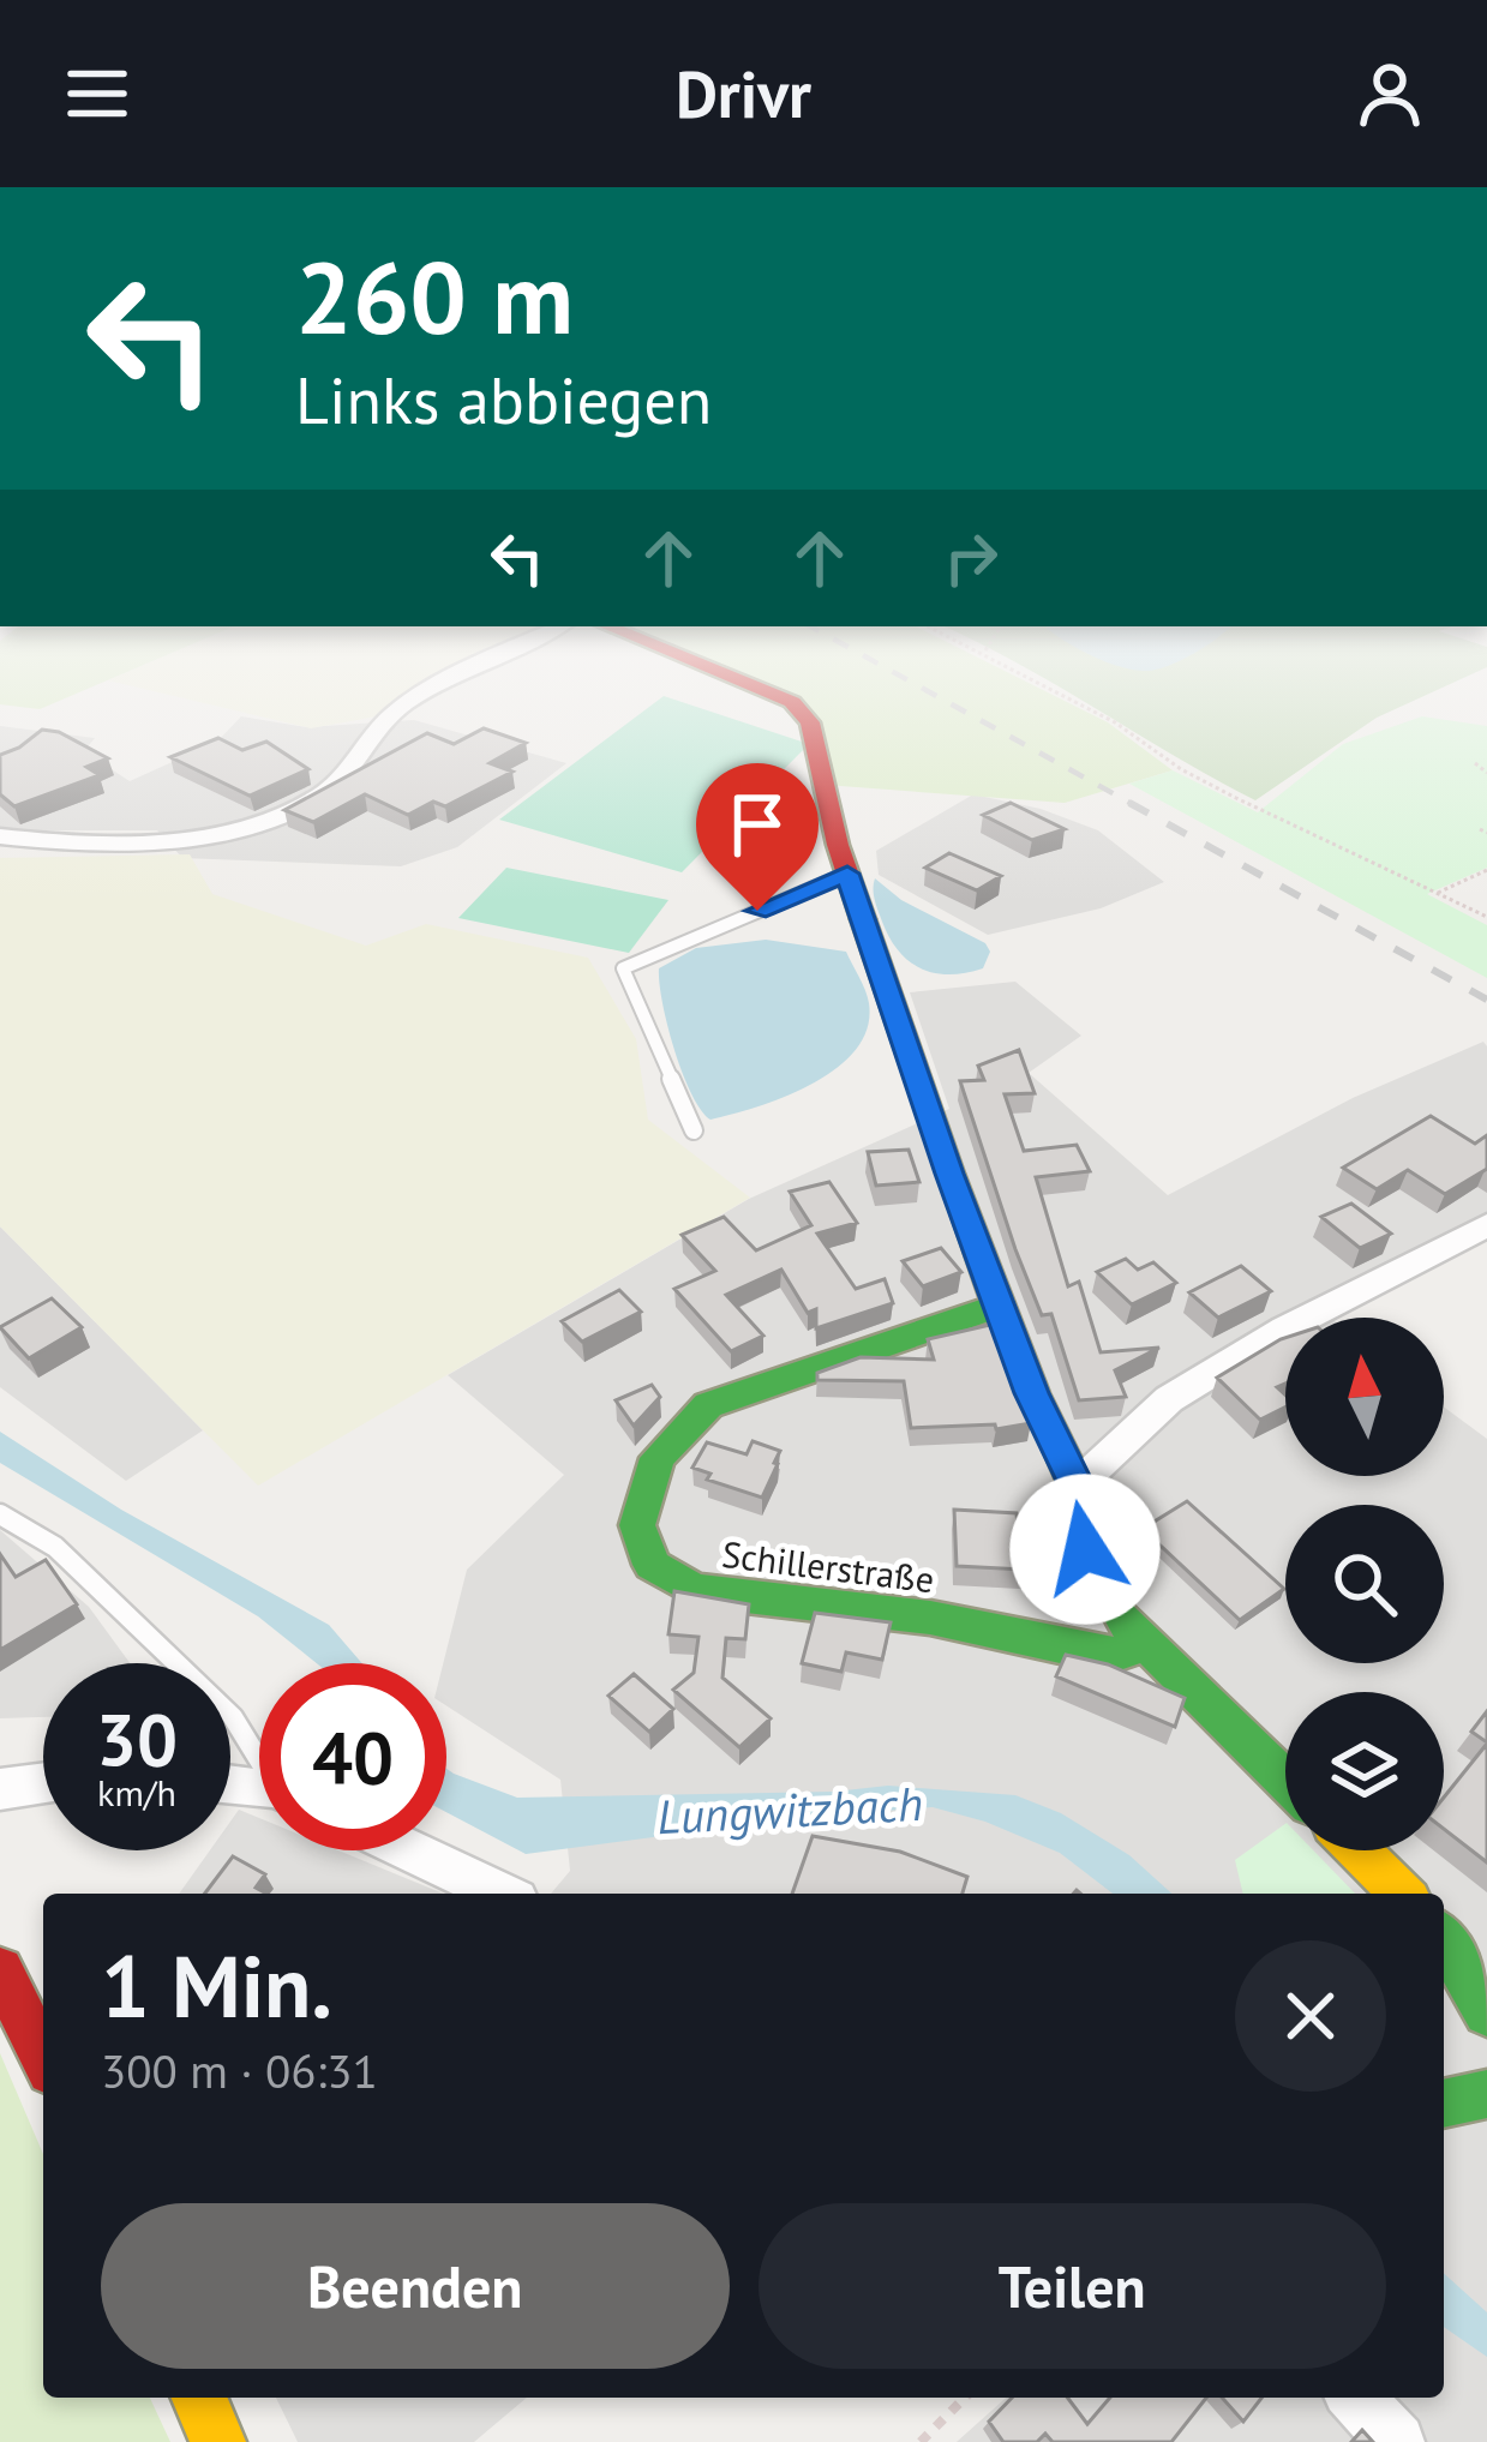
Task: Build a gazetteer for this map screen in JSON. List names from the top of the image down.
{
  "streets": {
    "street": ["Schillerstraße"]
  },
  "water": ["Lungwitzbach"],
  "north": "top",
  "page": {
    "header": "Drivr",
    "turn": ["260 m", "Links abbiegen"],
    "speed": "30 km/h",
    "limit": "40",
    "heading": ["1 Min.", "300 m · 06:31"],
    "buttons": ["Beenden", "Teilen"]
  }
}
